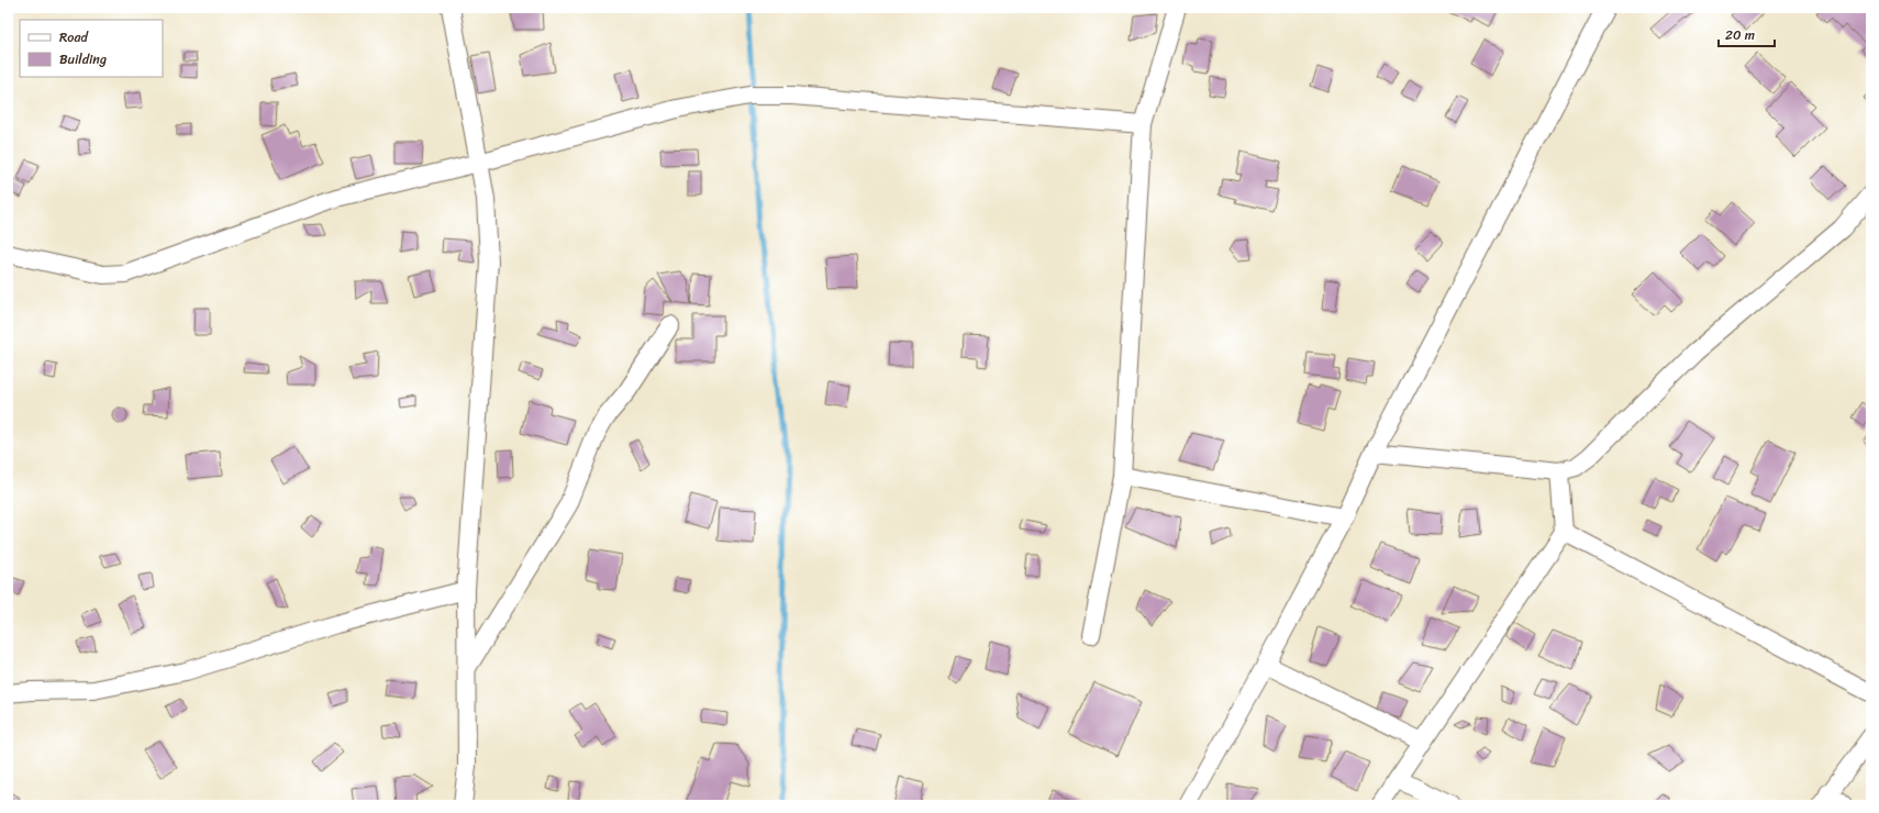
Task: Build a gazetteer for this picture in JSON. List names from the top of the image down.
{
  "legend": ["Road", "Building"],
  "scale_bar": "20 m"
}
